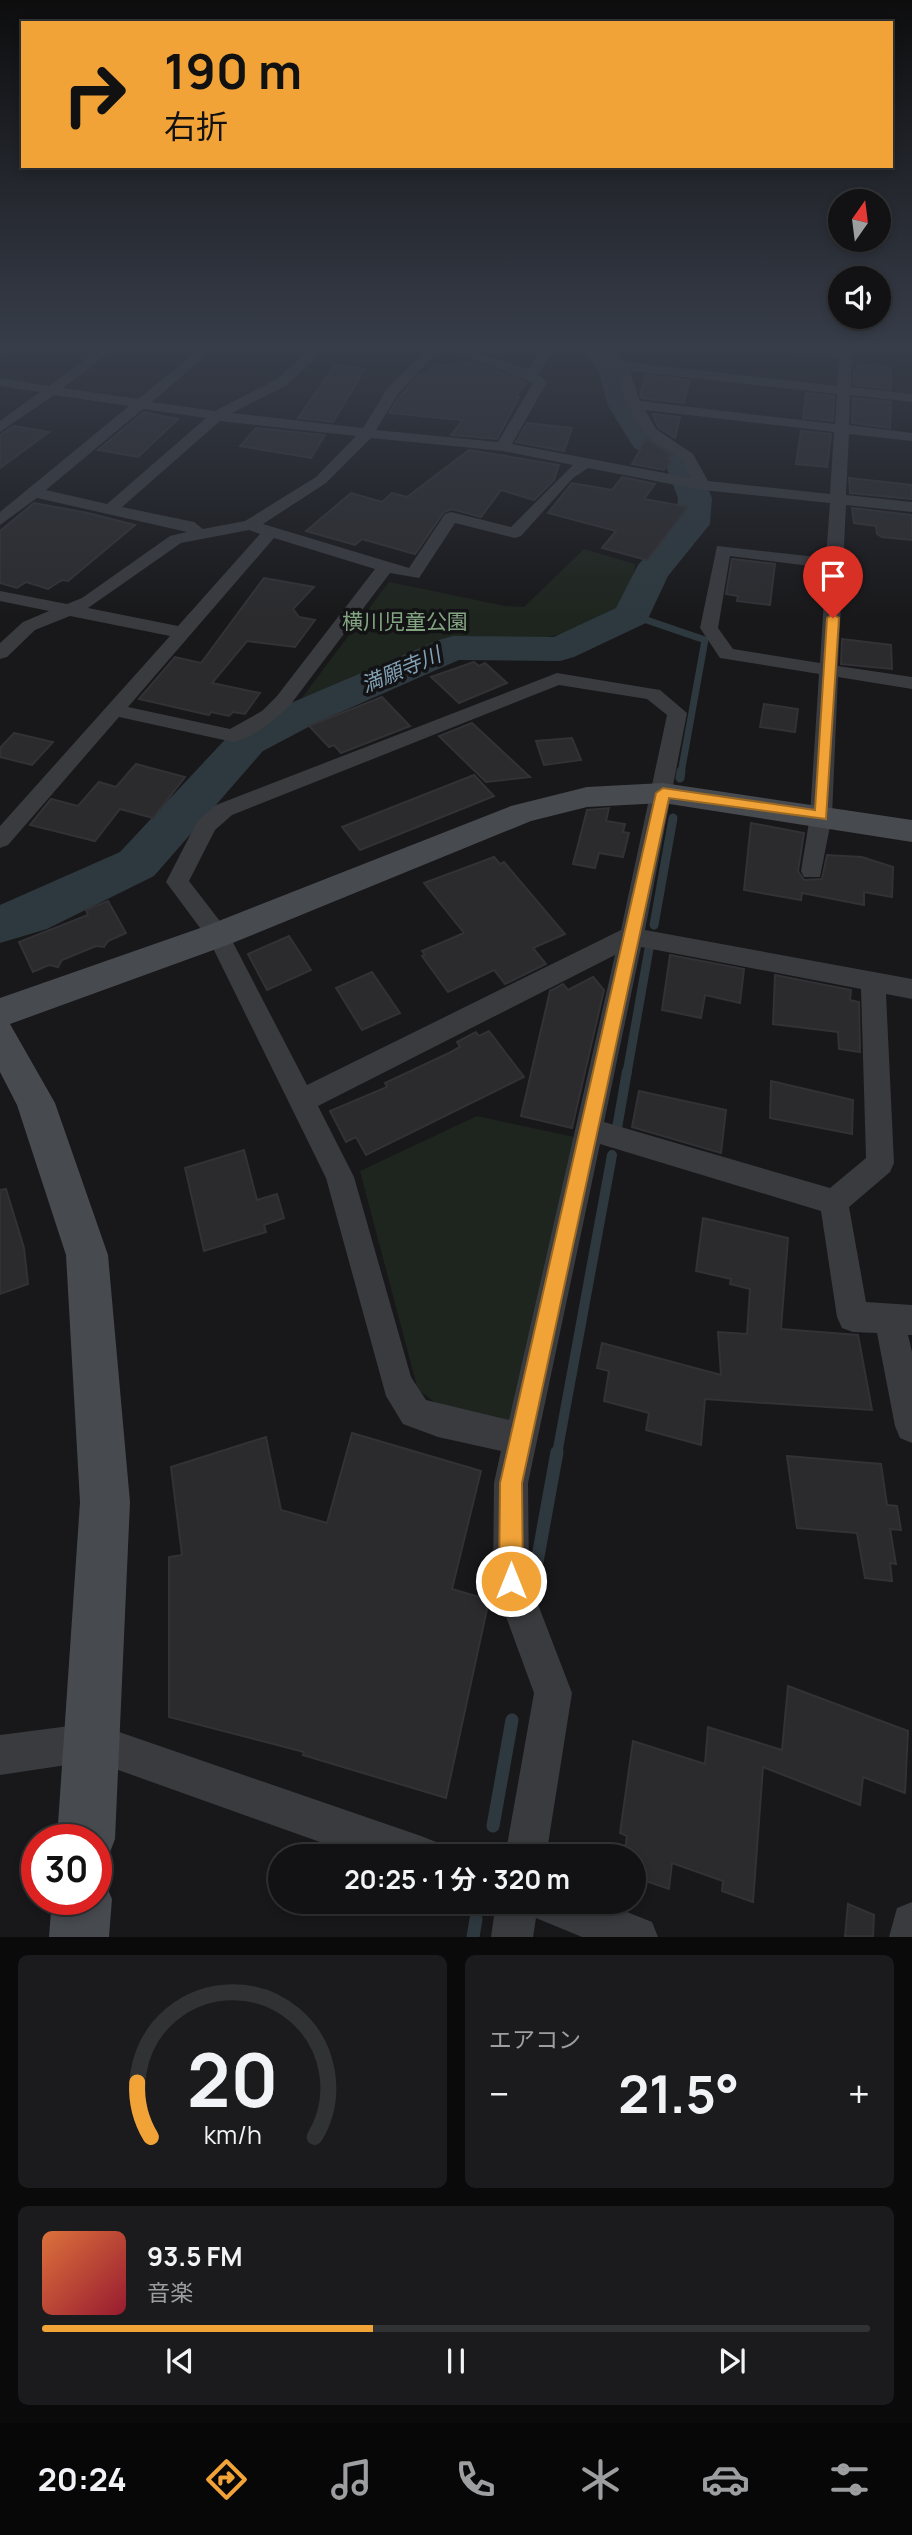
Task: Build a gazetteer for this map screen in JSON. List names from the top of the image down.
{
  "water": ["満願寺川"],
  "parks": ["横川児童公園"],
  "north": "top",
  "page": {
    "turn": ["190 m", "右折"],
    "limit": "30",
    "trip": "20:25 · 1 分 · 320 m",
    "tile": "エアコン",
    "heat": ["−", "21.5°", "+"],
    "song": ["93.5 FM", "音楽"],
    "tabs": "20:24",
    "gauge": ["20", "km/h"]
  }
}
